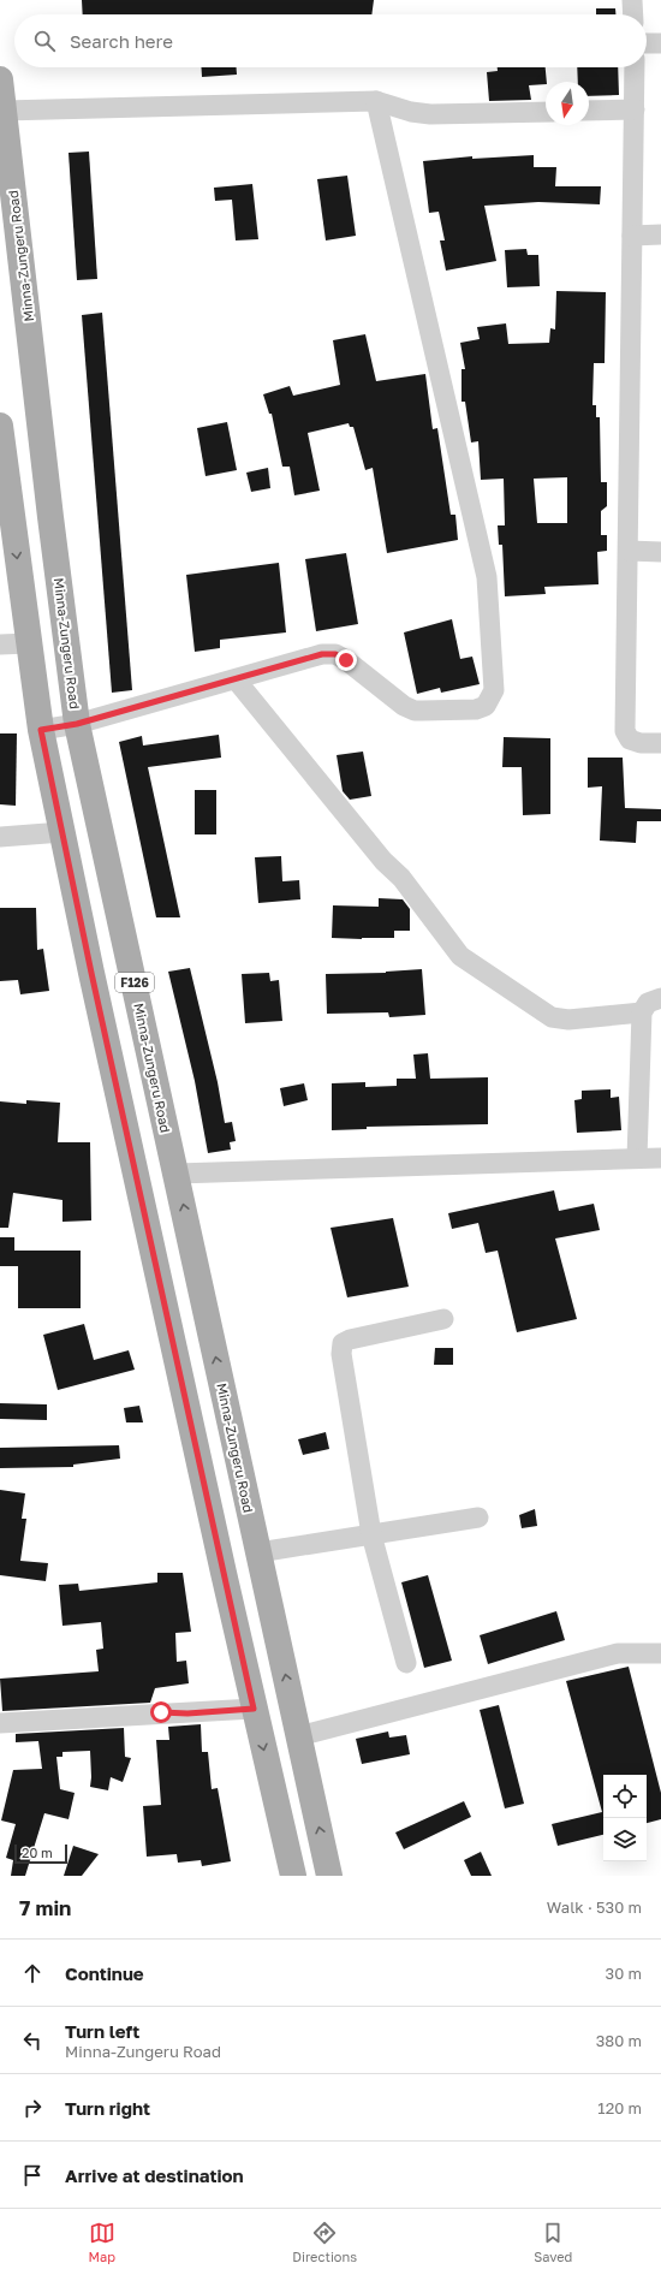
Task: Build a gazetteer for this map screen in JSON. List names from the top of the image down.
{
  "streets": {
    "main road": ["Minna-Zungeru Road", "F126"]
  },
  "scale_bar": "20 m",
  "north": "bottom",
  "page": {
    "search": "Search here",
    "scale": "20 m",
    "heading": ["7 min", "Walk · 530 m"],
    "list": [
      ["Continue", "30 m"],
      ["Turn left", "Minna-Zungeru Road", "380 m"],
      ["Turn right", "120 m"],
      "Arrive at destination"
    ],
    "nav": ["Map", "Directions", "Saved"]
  }
}
